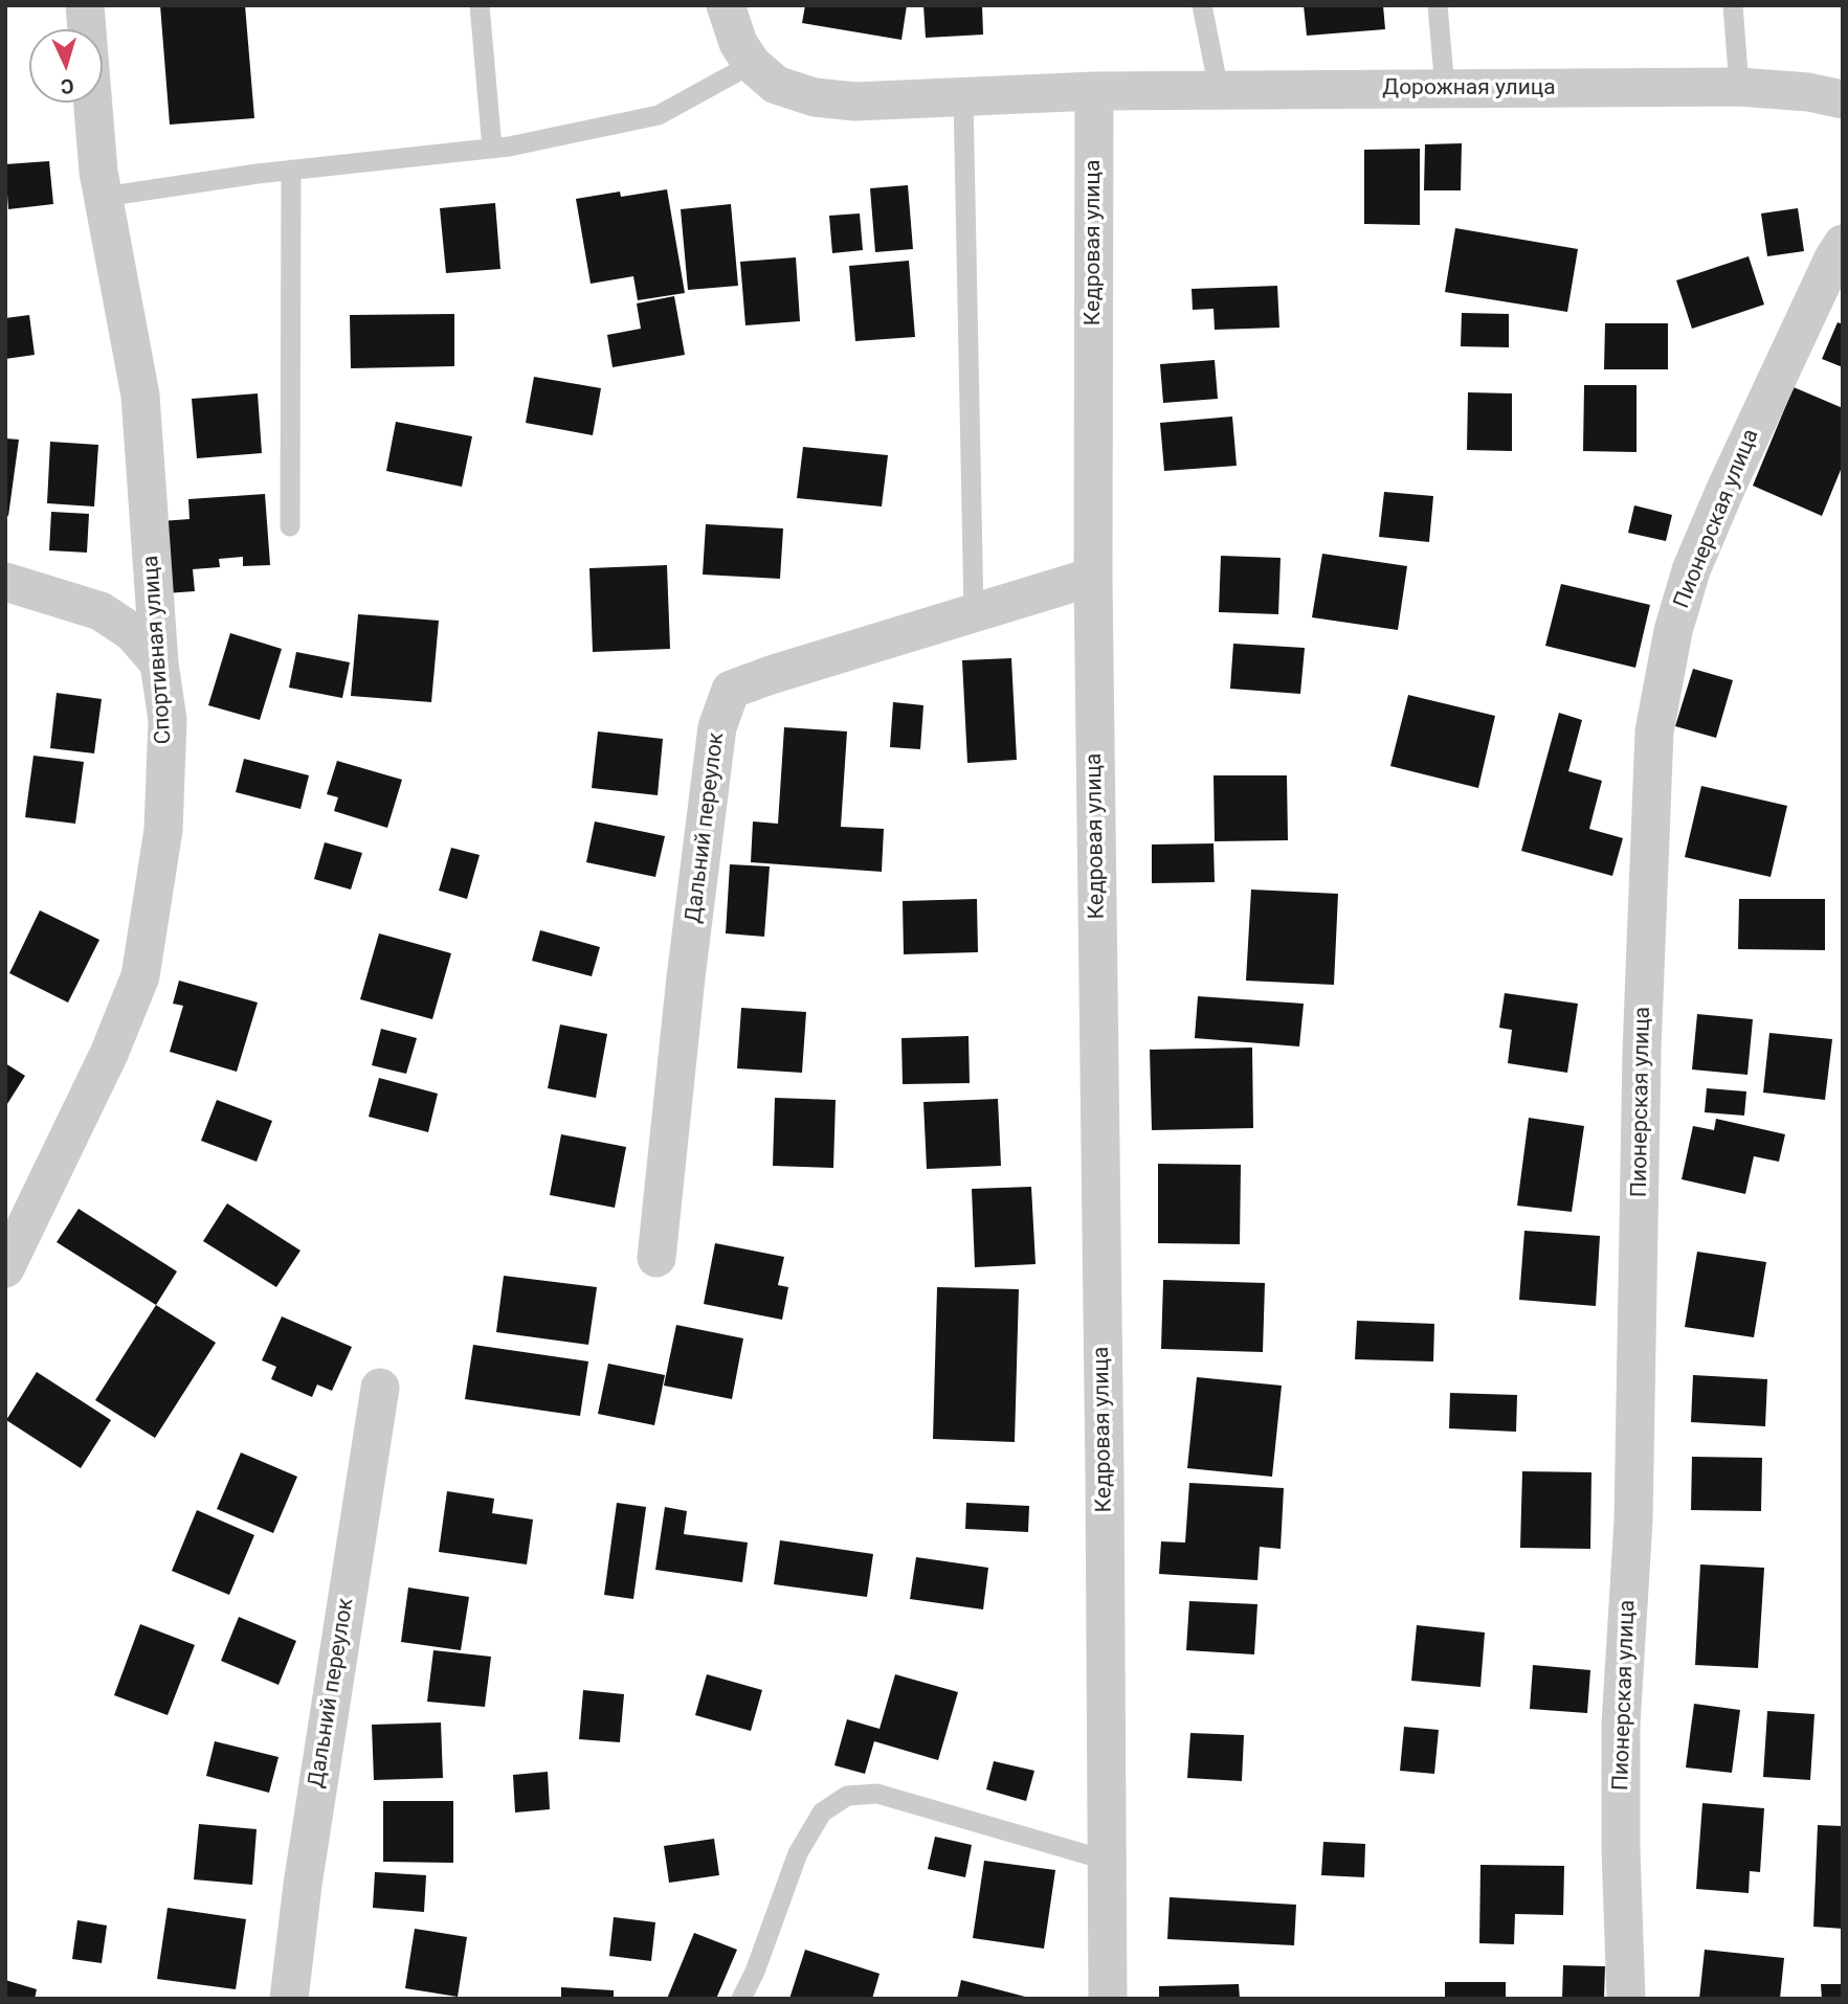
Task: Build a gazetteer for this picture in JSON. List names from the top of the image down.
{
  "streets": {
    "street": [
      "Дорожная улица",
      "Кедровая улица",
      "Пионерская улица",
      "Спортивная улица",
      "Дальний переулок"
    ]
  },
  "crossings": [
    ["Дорожная улица", "Кедровая улица"],
    ["Кедровая улица", "Дальний переулок"]
  ],
  "north": "bottom"
}
